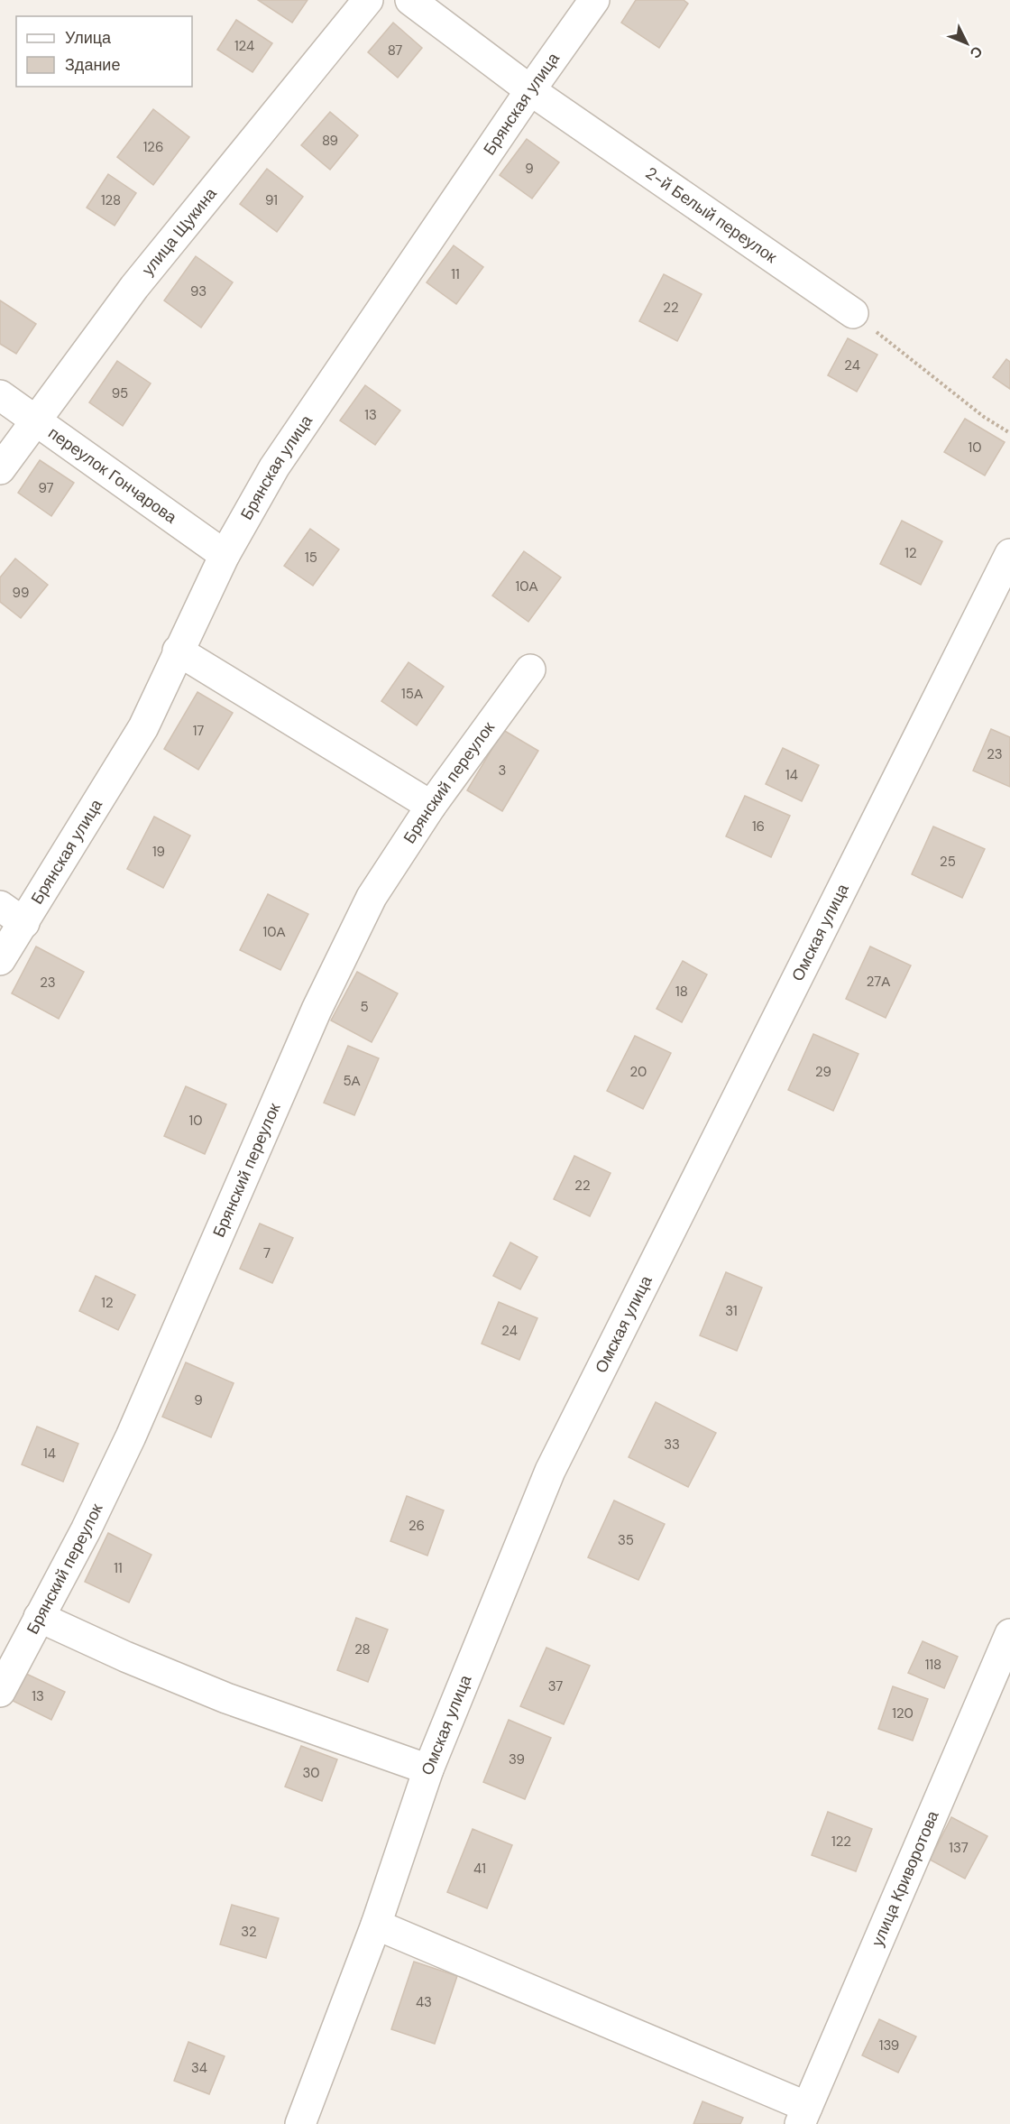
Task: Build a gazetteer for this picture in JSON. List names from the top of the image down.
{
  "streets": {
    "street": [
      "Брянская улица",
      "2-й Белый переулок",
      "улица Щукина",
      "переулок Гончарова",
      "Брянский переулок",
      "Омская улица",
      "улица Криворотова"
    ]
  },
  "crossings": [
    ["Брянская улица", "2-й Белый переулок"],
    ["Брянская улица", "переулок Гончарова"],
    ["улица Щукина", "переулок Гончарова"]
  ],
  "house_numbers": [
    "124",
    "87",
    "89",
    "126",
    "9",
    "128",
    "91",
    "11",
    "93",
    "22",
    "24",
    "95",
    "13",
    "10",
    "97",
    "12",
    "15",
    "10А",
    "99",
    "15А",
    "17",
    "23",
    "3",
    "14",
    "16",
    "19",
    "25",
    "10А",
    "27А",
    "23",
    "18",
    "5",
    "20",
    "29",
    "5А",
    "10",
    "22",
    "7",
    "12",
    "31",
    "24",
    "9",
    "33",
    "14",
    "26",
    "35",
    "11",
    "28",
    "118",
    "37",
    "13",
    "120",
    "39",
    "30",
    "122",
    "137",
    "41",
    "32",
    "43",
    "139",
    "34"
  ],
  "legend": ["Улица", "Здание"],
  "north": "bottom right"
}
